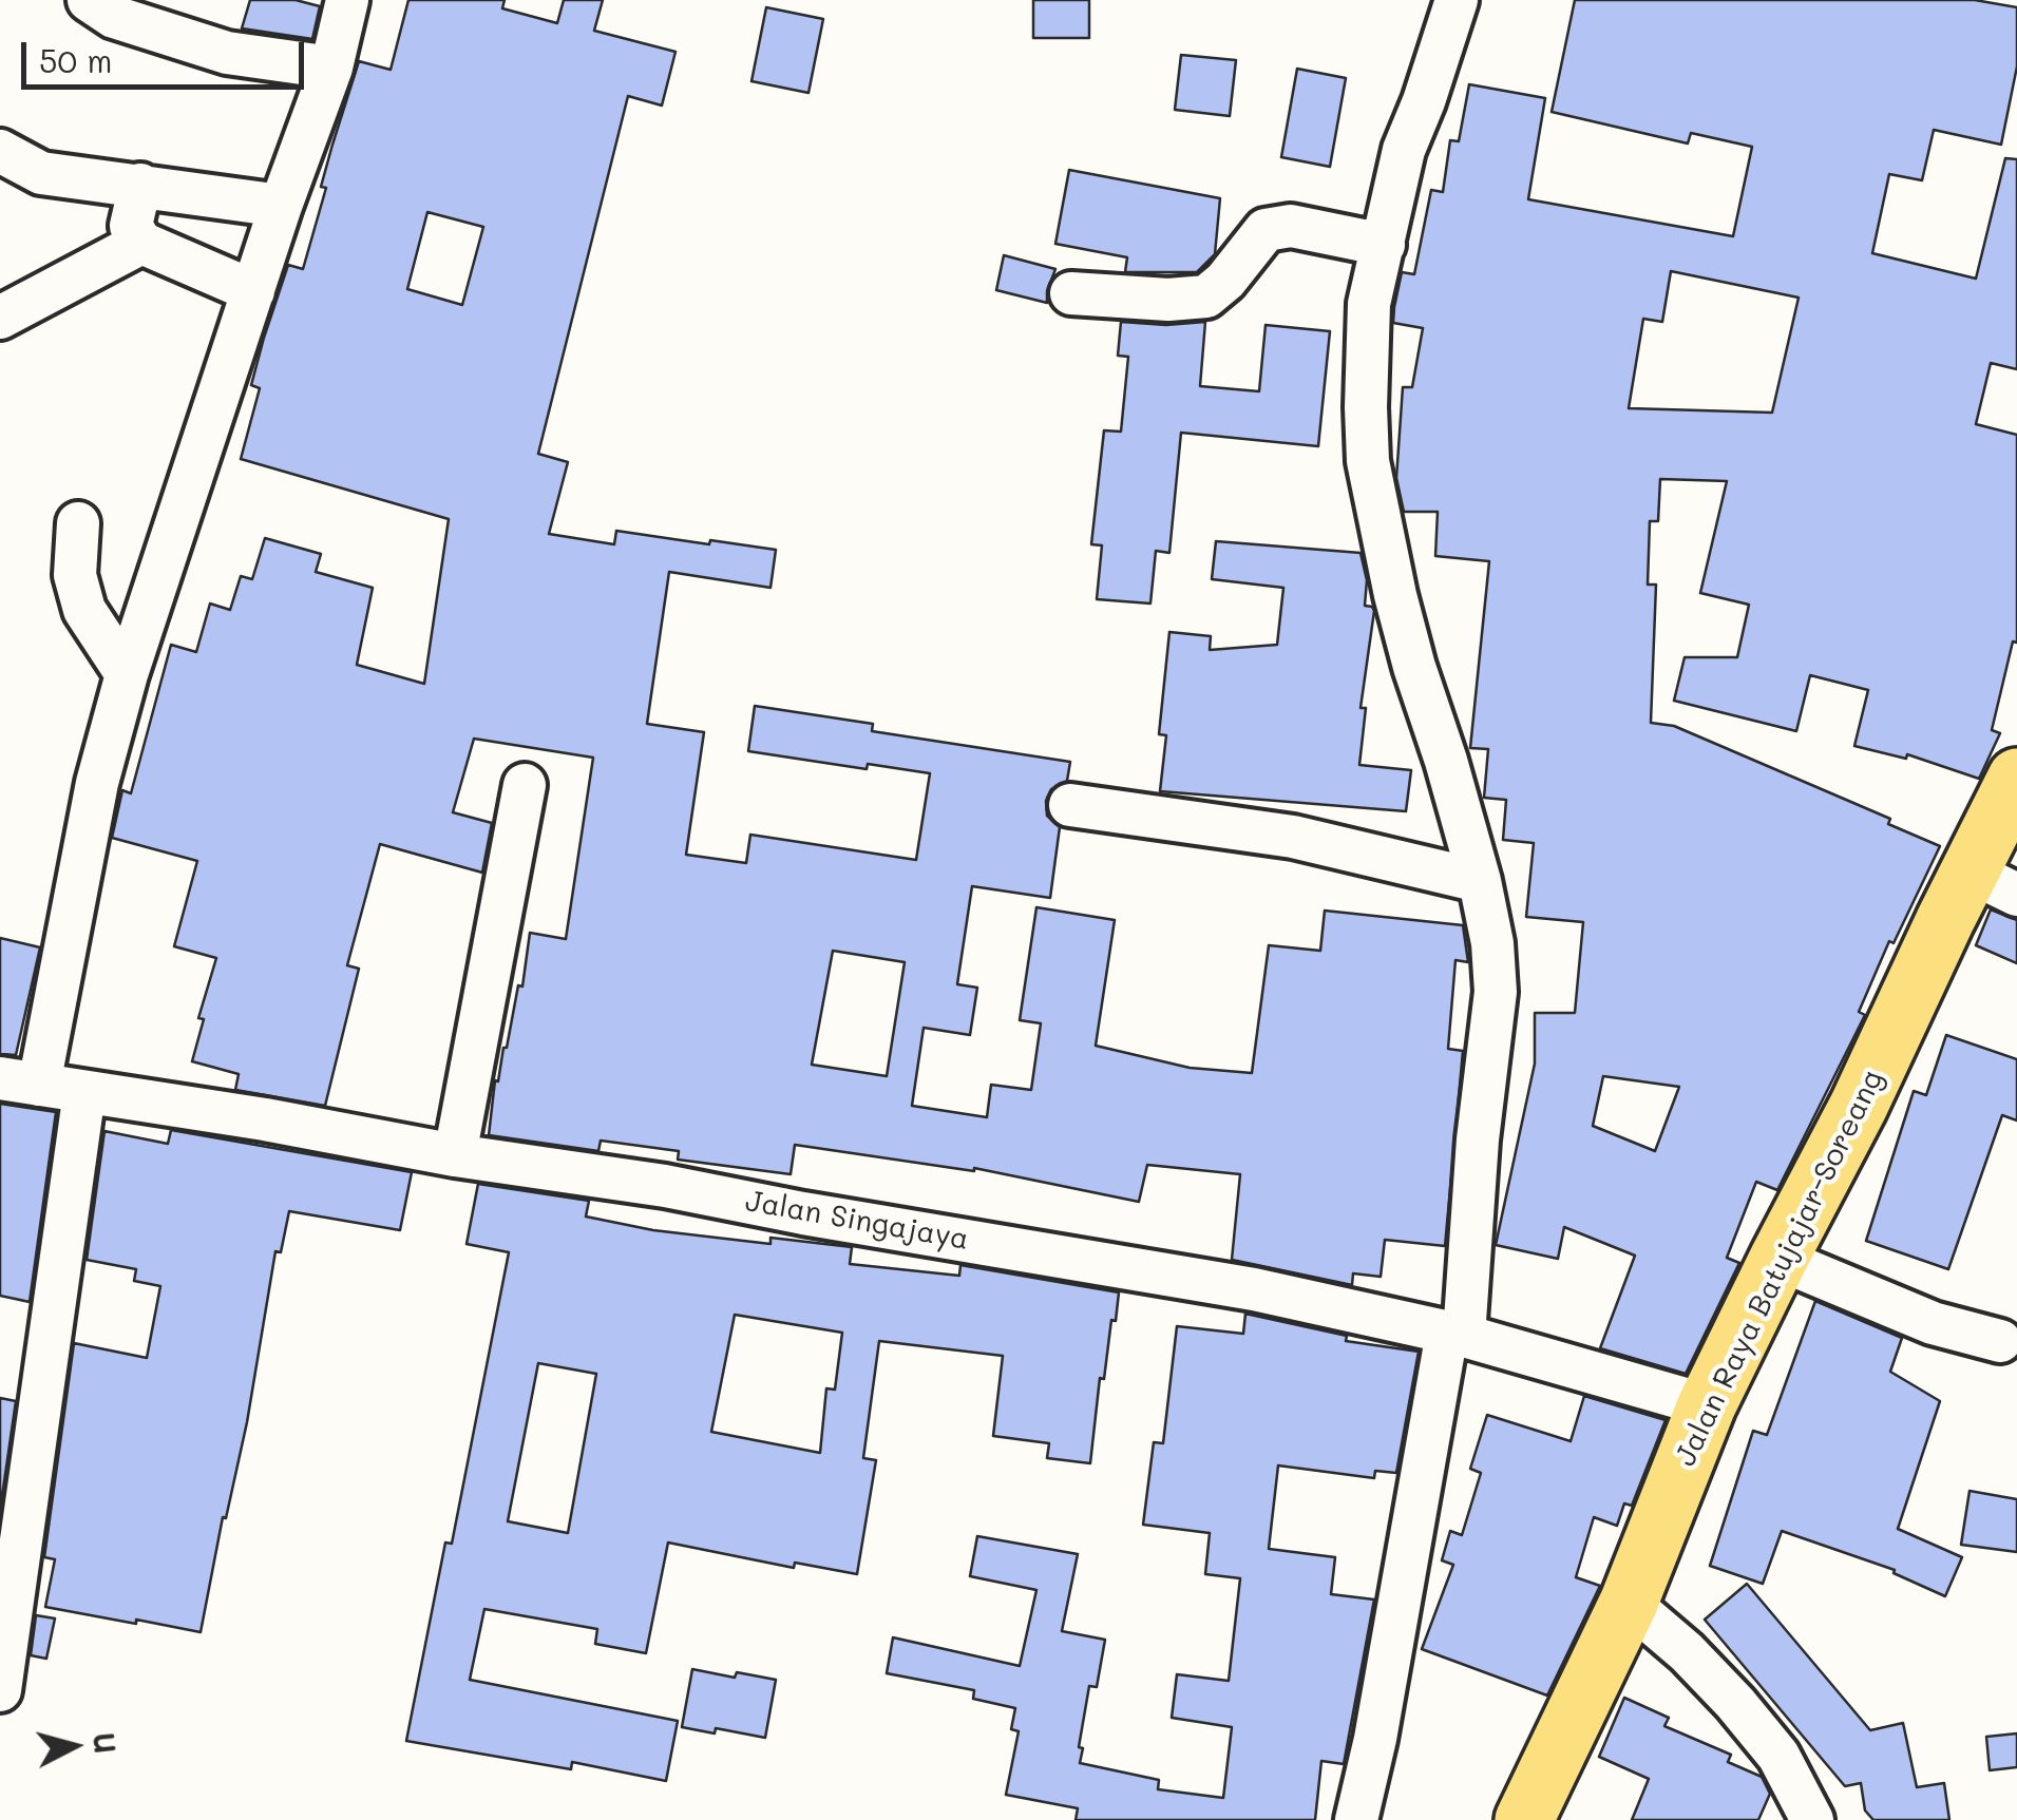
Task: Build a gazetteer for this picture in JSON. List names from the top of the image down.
{
  "streets": {
    "highway": ["Jalan Raya Batujajar-Soreang"],
    "street": ["Jalan Singajaya"]
  },
  "crossings": [
    ["Jalan Singajaya", "Jalan Raya Batujajar-Soreang"]
  ],
  "scale_bar": "50 m",
  "north": "right"
}
